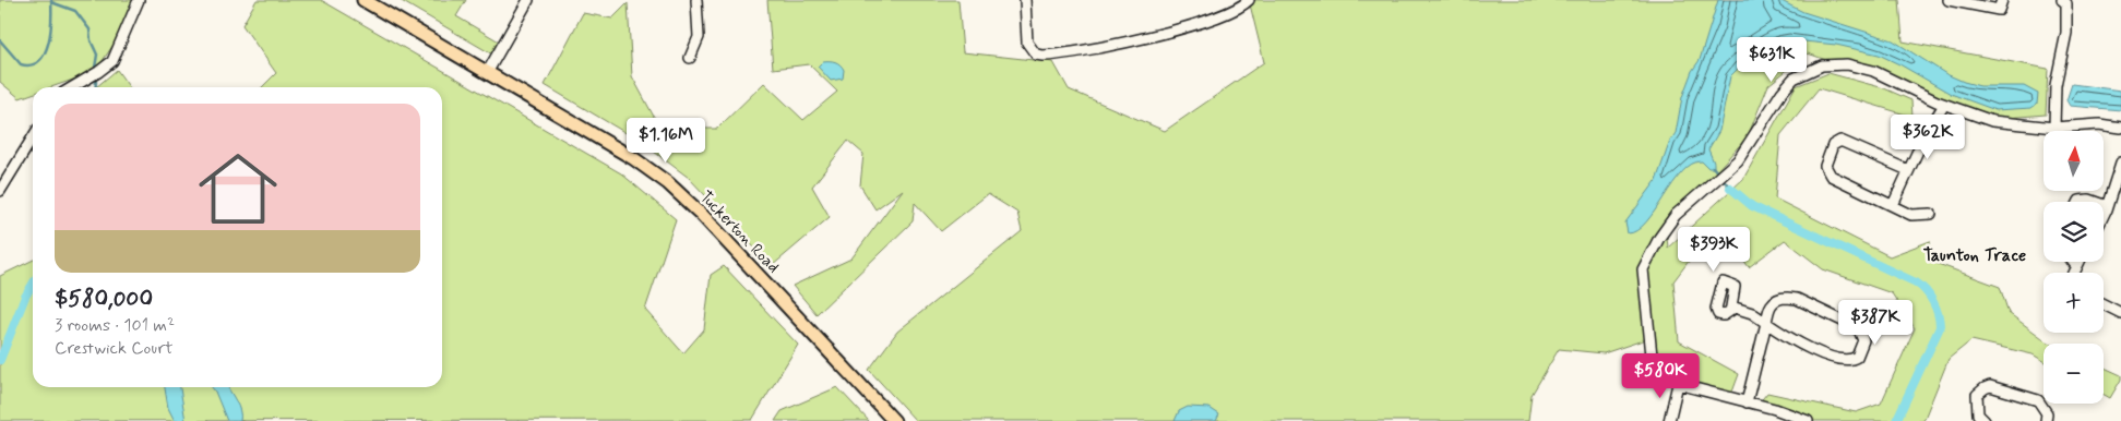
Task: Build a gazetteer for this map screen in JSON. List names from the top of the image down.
{
  "streets": {
    "main road": ["Tuckerton Road"]
  },
  "districts": ["Taunton Trace"],
  "north": "top",
  "page": {
    "price": [
      "$631K",
      "$362K",
      "$1.16M",
      "$393K",
      "$387K",
      "$580K"
    ],
    "list": [
      {
        "name": "$580,000",
        "note": "3 rooms · 101 m² · Crestwick Court"
      }
    ],
    "map_buttons": ["+", "−"]
  }
}
